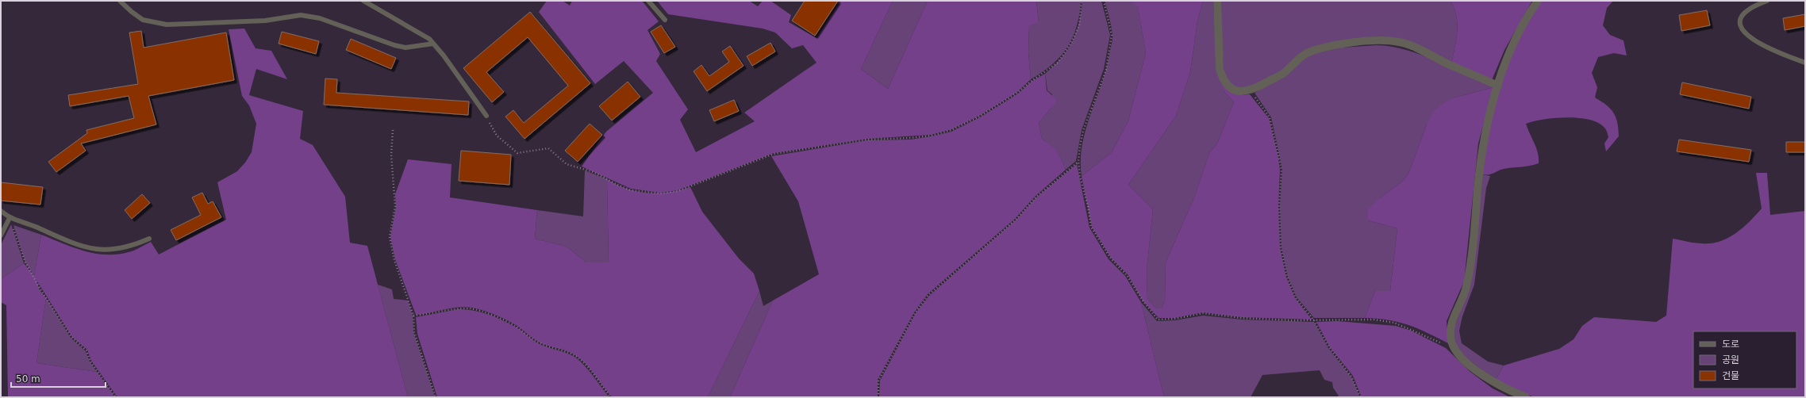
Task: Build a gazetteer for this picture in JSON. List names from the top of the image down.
{
  "legend": ["도로", "공원", "건물"],
  "scale_bar": "50 m"
}
